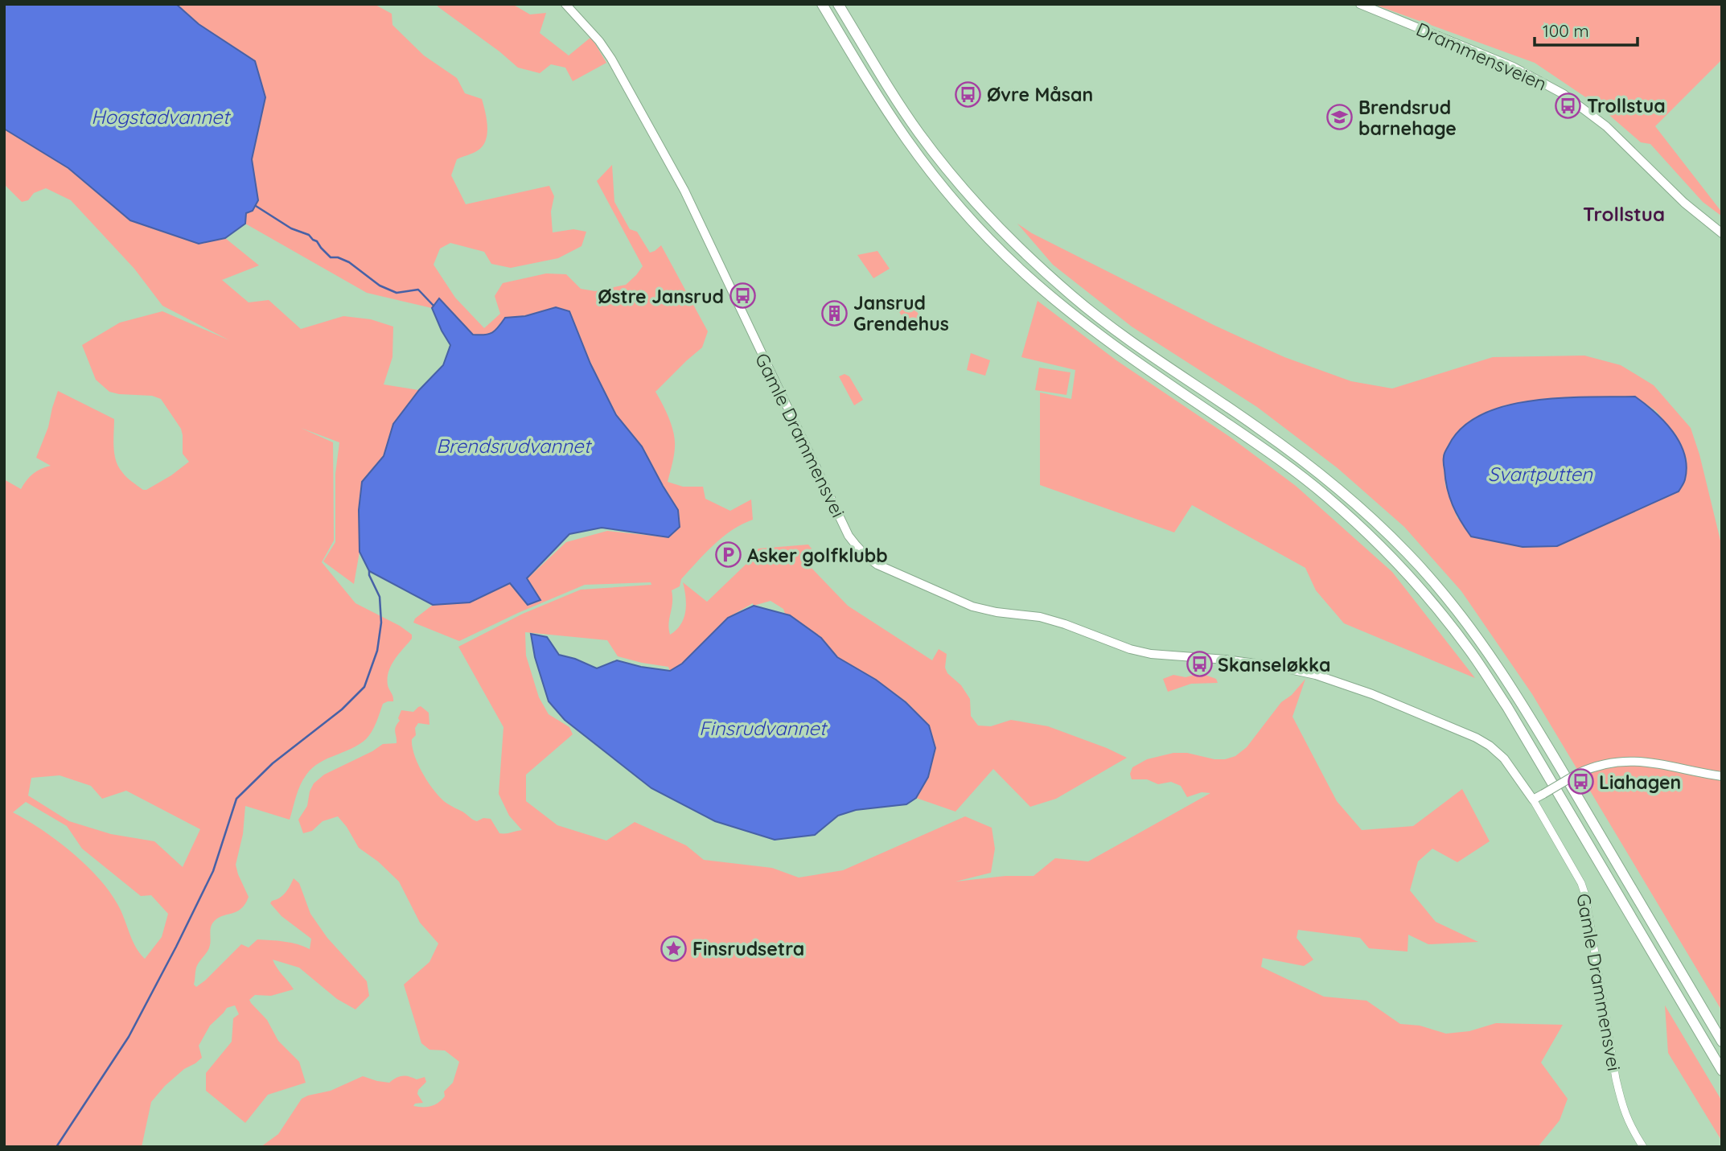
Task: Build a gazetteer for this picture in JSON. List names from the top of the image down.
{
  "streets": {
    "main road": ["Drammensveien", "Gamle Drammensvei"]
  },
  "districts": ["Trollstua"],
  "water": [
    "Hogstadvannet",
    "Brendsrudvannet",
    "Svartputten",
    "Finsrudvannet"
  ],
  "places": {
    "bus stop": [
      "Øvre Måsan",
      "Trollstua",
      "Østre Jansrud",
      "Skanseløkka",
      "Liahagen"
    ],
    "school or university": ["Brendsrud barnehage"],
    "building": ["Jansrud Grendehus"],
    "parking": ["Asker golfklubb"],
    "place": ["Finsrudsetra"]
  },
  "scale_bar": "100 m"
}
